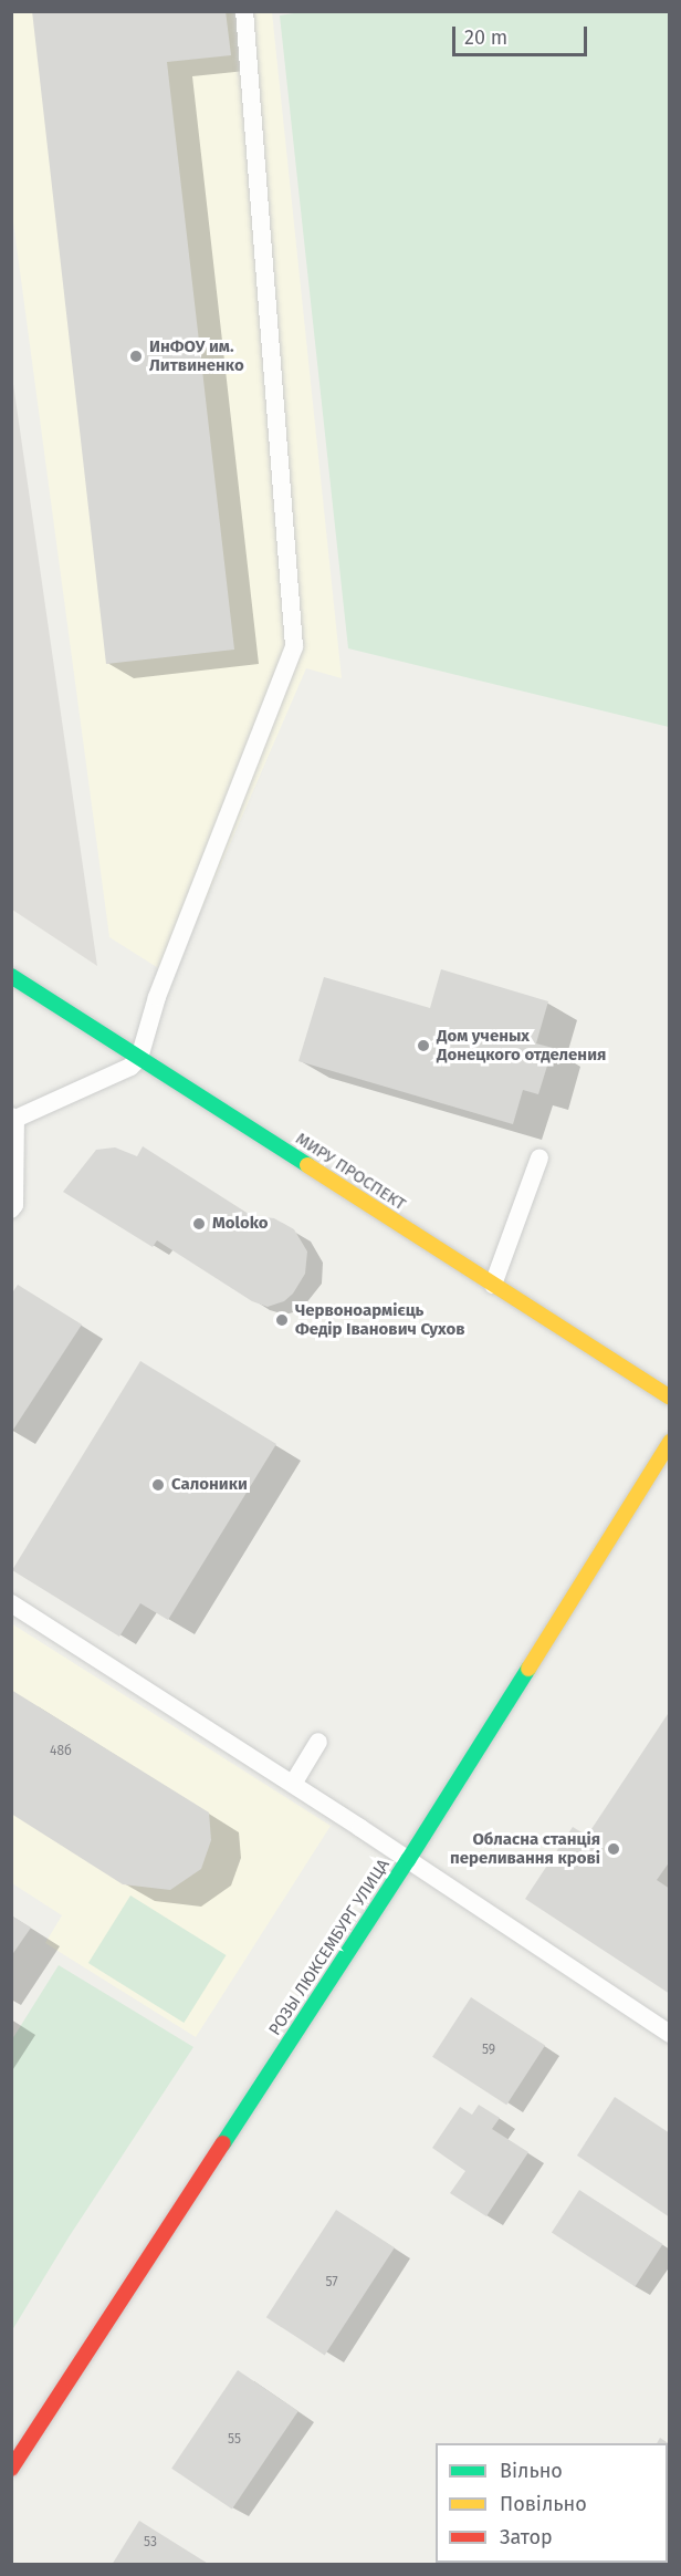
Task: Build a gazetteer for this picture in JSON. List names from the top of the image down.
{
  "streets": {
    "street": ["МИРУ ПРОСПЕКТ", "РОЗЫ ЛЮКСЕМБУРГ УЛИЦА"]
  },
  "places": [
    "ИнФОУ им. Литвиненко",
    "Дом ученых Донецкого отделения",
    "Moloko",
    "Червоноармієць Федір Іванович Сухов",
    "Салоники",
    "Обласна станція переливання крові"
  ],
  "house_numbers": [
    "48б",
    "59",
    "57",
    "55",
    "53"
  ],
  "legend": ["Вільно", "Повільно", "Затор"],
  "scale_bar": "20 m"
}
